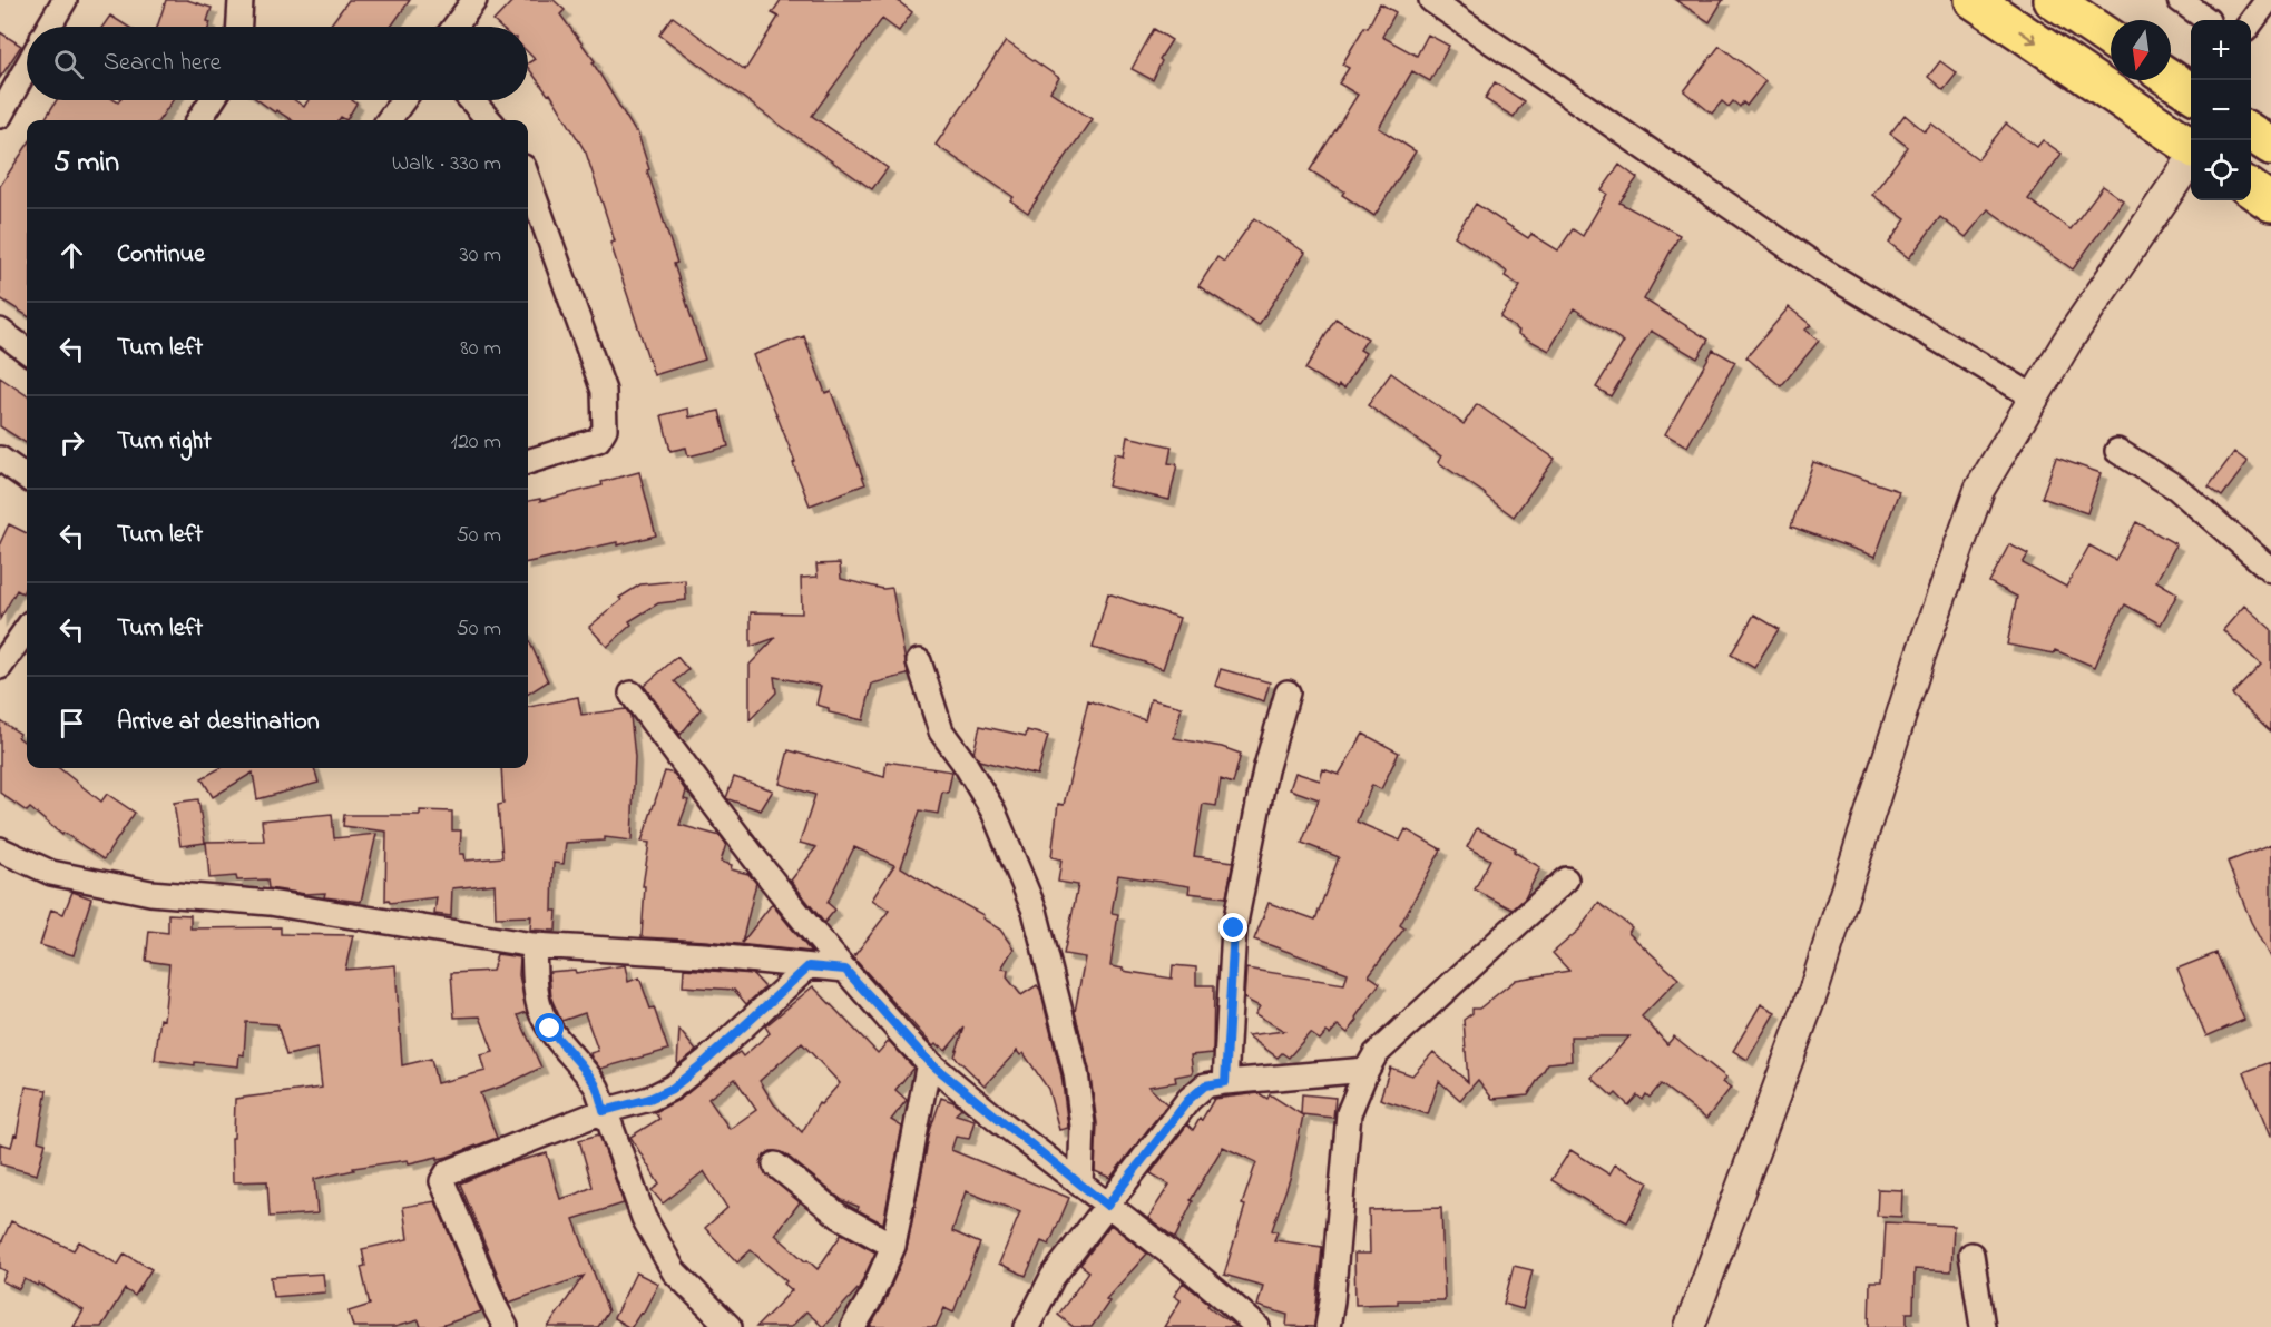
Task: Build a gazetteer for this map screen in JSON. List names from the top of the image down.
{
  "north": "bottom",
  "page": {
    "map_buttons": ["+", "−"],
    "search": "Search here",
    "heading": ["5 min", "Walk · 330 m"],
    "list": [
      ["Continue", "30 m"],
      ["Turn left", "80 m"],
      ["Turn right", "120 m"],
      ["Turn left", "50 m"],
      ["Turn left", "50 m"],
      "Arrive at destination"
    ]
  }
}
